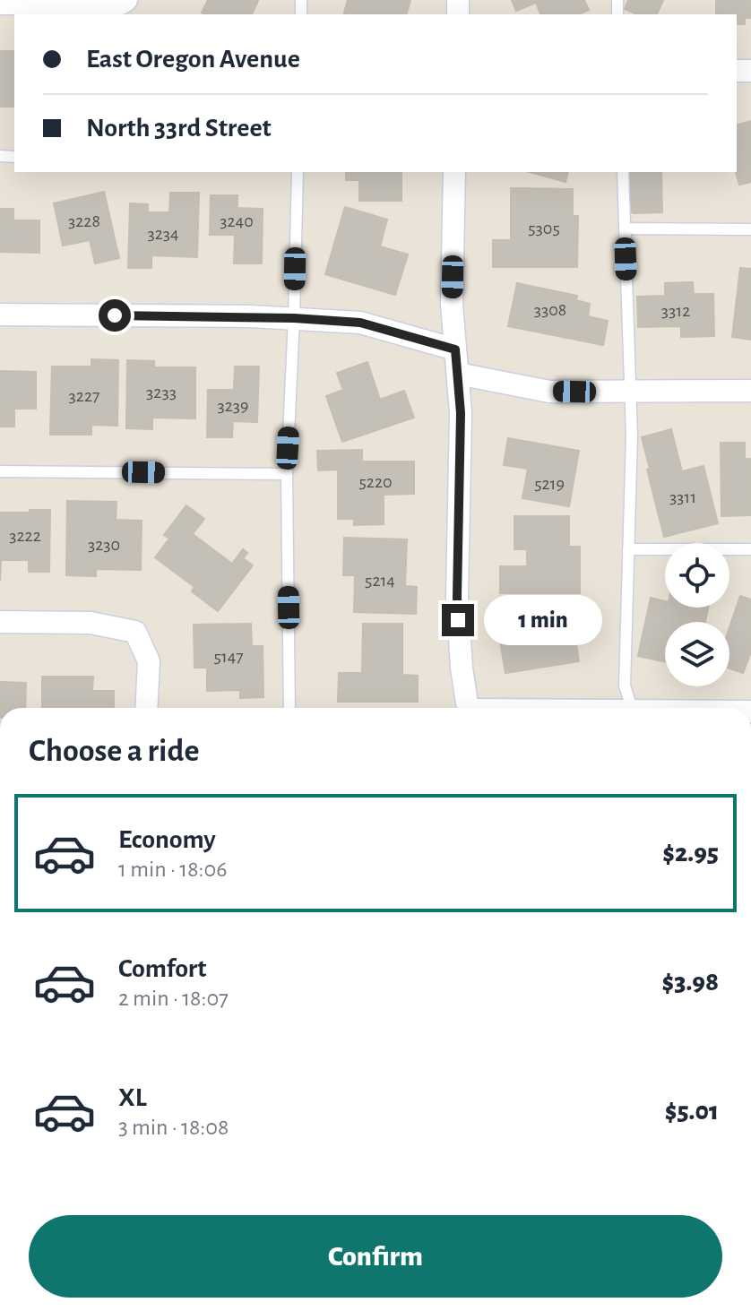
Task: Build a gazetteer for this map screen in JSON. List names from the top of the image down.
{
  "house_numbers": [
    "3228",
    "3240",
    "5305",
    "3234",
    "3308",
    "3312",
    "3233",
    "3227",
    "3239",
    "5220",
    "5219",
    "3311",
    "3222",
    "3230",
    "5214",
    "5147"
  ],
  "page": {
    "banner": ["East Oregon Avenue", "North 33rd Street"],
    "bubble": "1 min",
    "heading": "Choose a ride",
    "list": [
      {
        "name": "Economy",
        "note": "1 min · 18:06",
        "value": "$2.95"
      },
      {
        "name": "Comfort",
        "note": "2 min · 18:07",
        "value": "$3.98"
      },
      {
        "name": "XL",
        "note": "3 min · 18:08",
        "value": "$5.01"
      }
    ],
    "buttons": "Confirm"
  }
}
